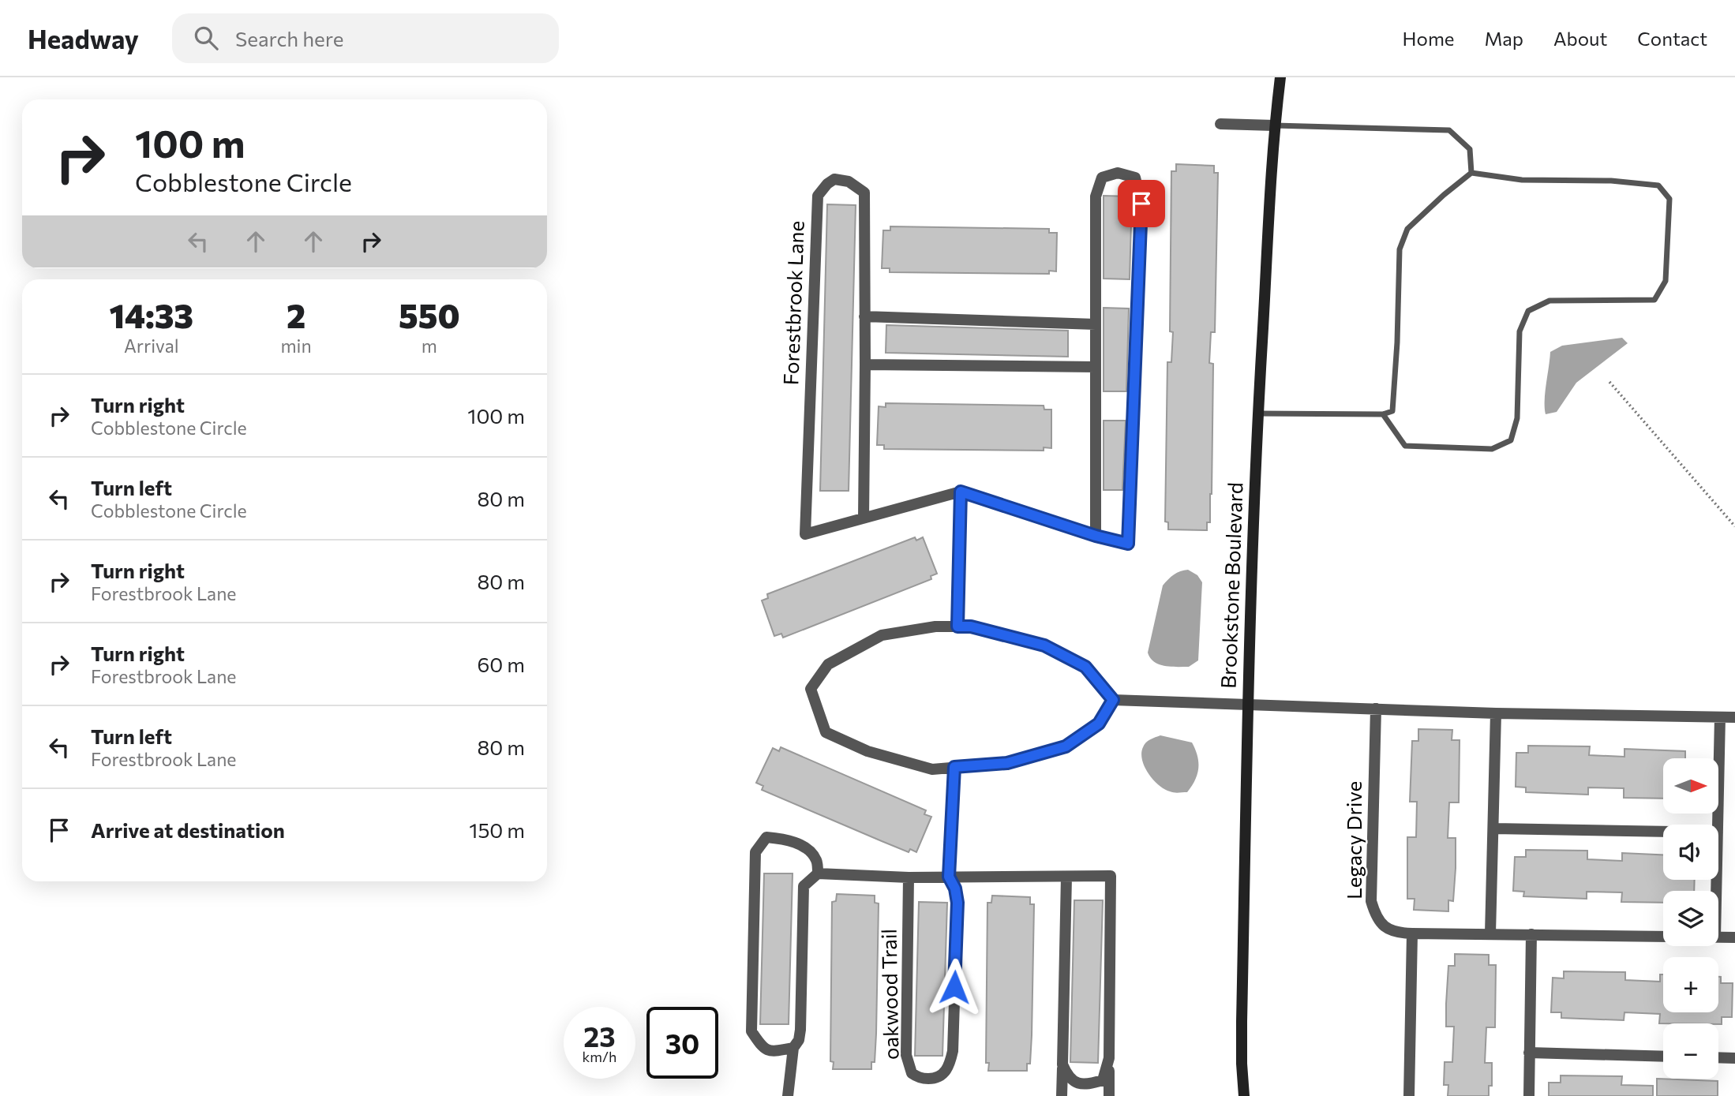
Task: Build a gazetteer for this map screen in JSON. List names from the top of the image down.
{
  "streets": {
    "street": [
      "Forestbrook Lane",
      "Brookstone Boulevard",
      "Legacy Drive",
      "oakwood Trail"
    ]
  },
  "north": "right",
  "page": {
    "header": "Headway",
    "search": "Search here",
    "nav": [
      "Home",
      "Map",
      "About",
      "Contact"
    ],
    "turn": ["100 m", "Cobblestone Circle"],
    "eta": [
      "14:33",
      "Arrival",
      "2",
      "min",
      "550",
      "m"
    ],
    "list": [
      {
        "name": "Turn right",
        "note": "Cobblestone Circle",
        "value": "100 m"
      },
      {
        "name": "Turn left",
        "note": "Cobblestone Circle",
        "value": "80 m"
      },
      {
        "name": "Turn right",
        "note": "Forestbrook Lane",
        "value": "80 m"
      },
      {
        "name": "Turn right",
        "note": "Forestbrook Lane",
        "value": "60 m"
      },
      {
        "name": "Turn left",
        "note": "Forestbrook Lane",
        "value": "80 m"
      },
      {
        "name": "Arrive at destination",
        "value": "150 m"
      }
    ],
    "map_buttons": ["+", "−"],
    "speed": "23 km/h",
    "limit": "30"
  }
}
